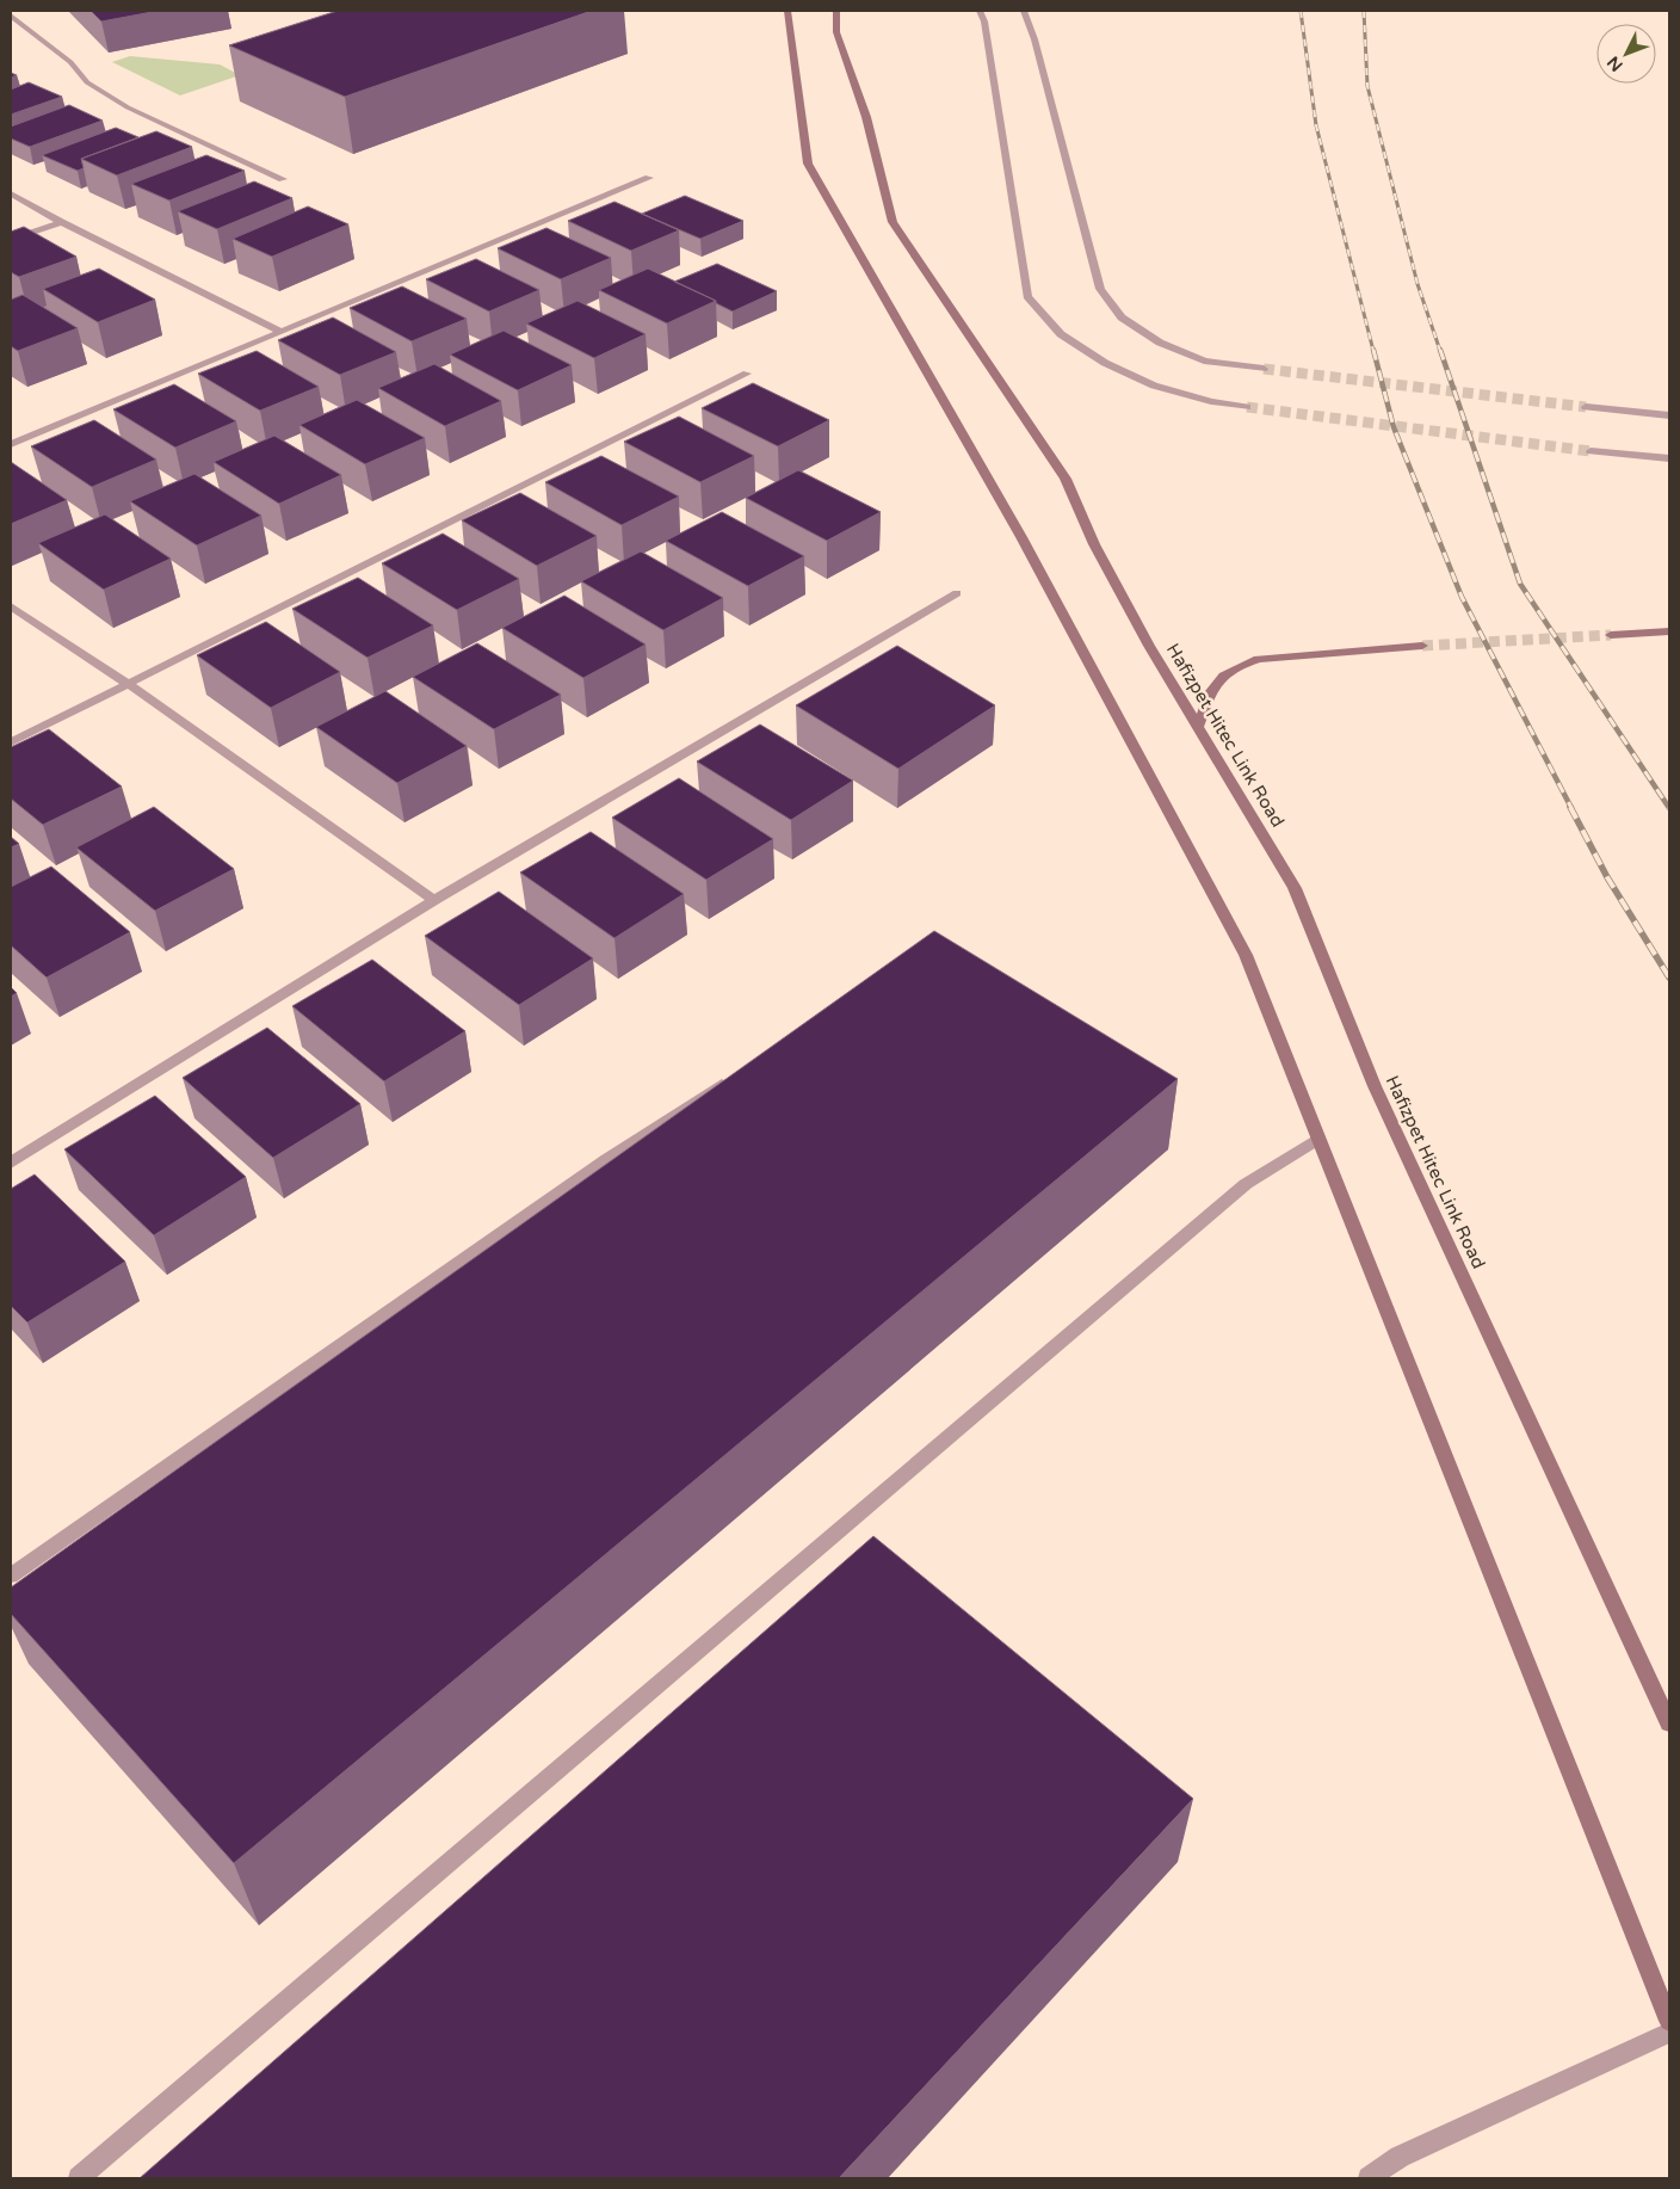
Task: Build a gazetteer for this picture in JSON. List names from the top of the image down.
{
  "streets": {
    "main road": ["Hafizpet Hitec Link Road"]
  },
  "north": "bottom left"
}
